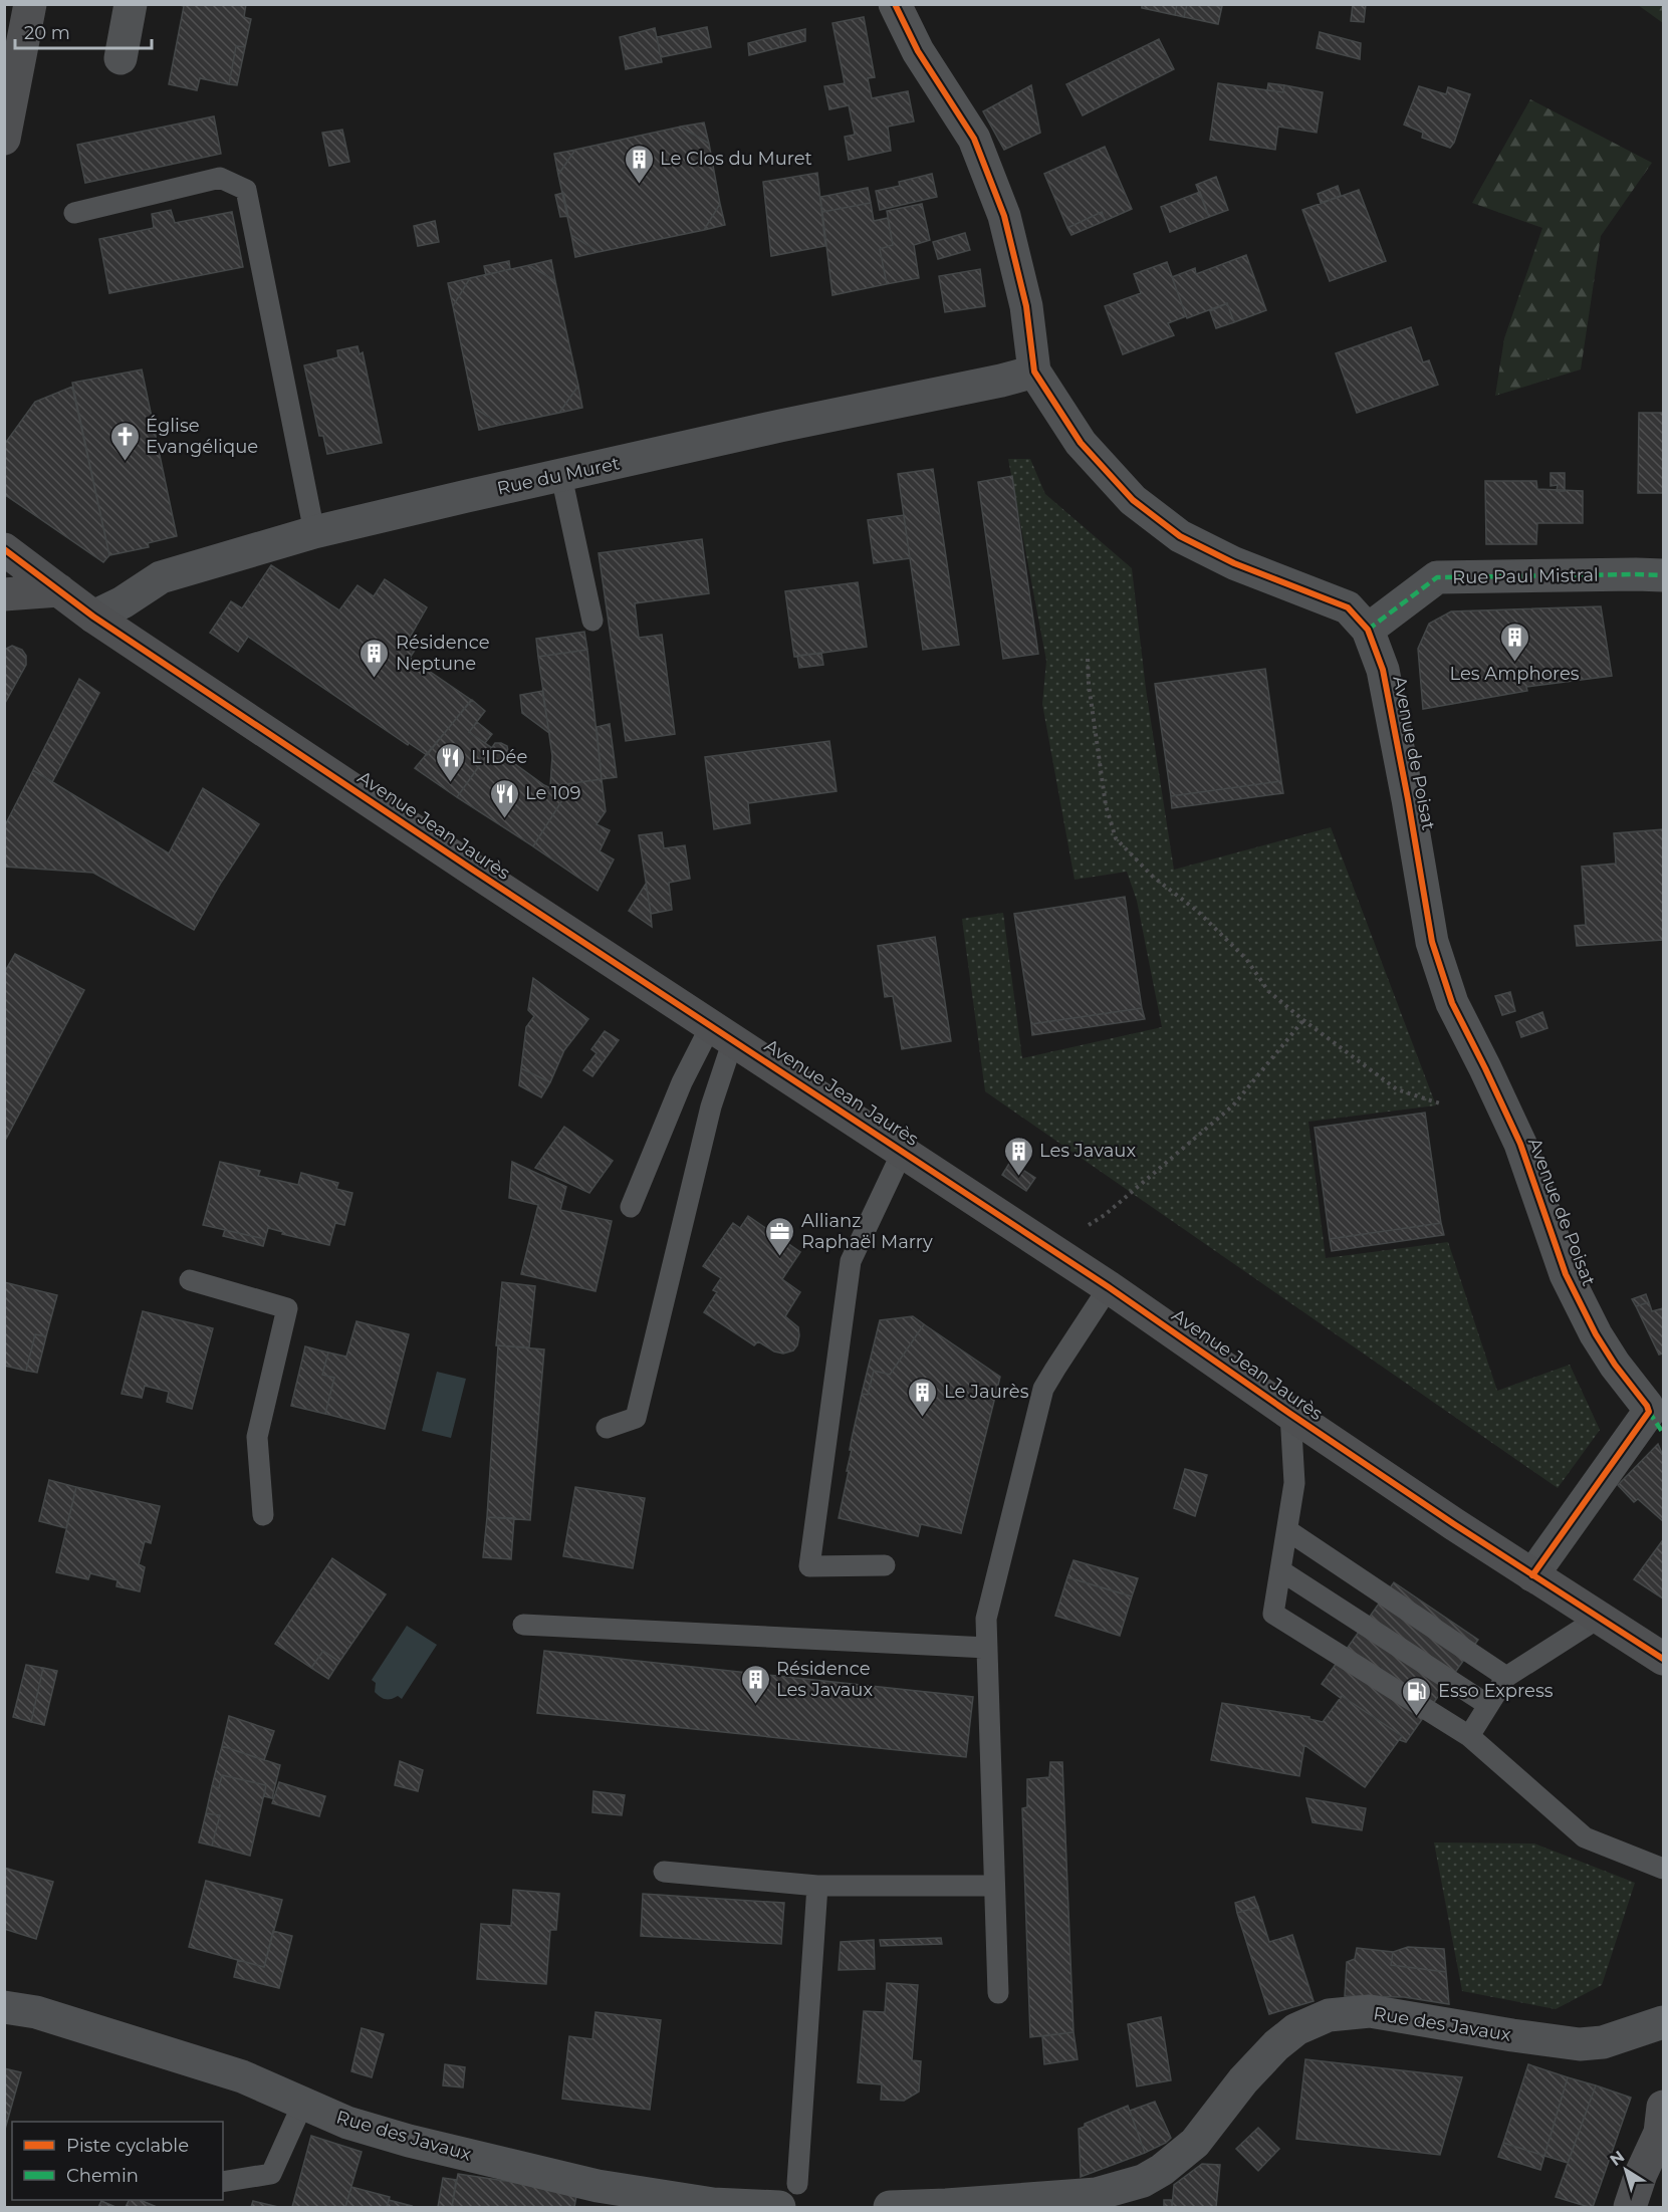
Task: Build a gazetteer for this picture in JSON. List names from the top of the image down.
{
  "streets": {
    "main road": ["Avenue Jean Jaurès"],
    "street": [
      "Rue du Muret",
      "Rue Paul Mistral",
      "Avenue de Poisat",
      "Rue des Javaux"
    ]
  },
  "crossings": [
    ["Rue du Muret", "Avenue de Poisat"],
    ["Rue du Muret", "Avenue Jean Jaurès"],
    ["Rue Paul Mistral", "Avenue de Poisat"],
    ["Avenue de Poisat", "Avenue Jean Jaurès"]
  ],
  "places": {
    "building": [
      "Le Clos du Muret",
      "Les Amphores",
      "Résidence Neptune",
      "Les Javaux",
      "Le Jaurès",
      "Résidence Les Javaux"
    ],
    "church": ["Église Evangélique"],
    "restaurant": ["L'IDée", "Le 109"],
    "office": ["Allianz Raphaël Marry"],
    "fuel station": ["Esso Express"]
  },
  "legend": ["Piste cyclable", "Chemin"],
  "scale_bar": "20 m",
  "north": "top left"
}
